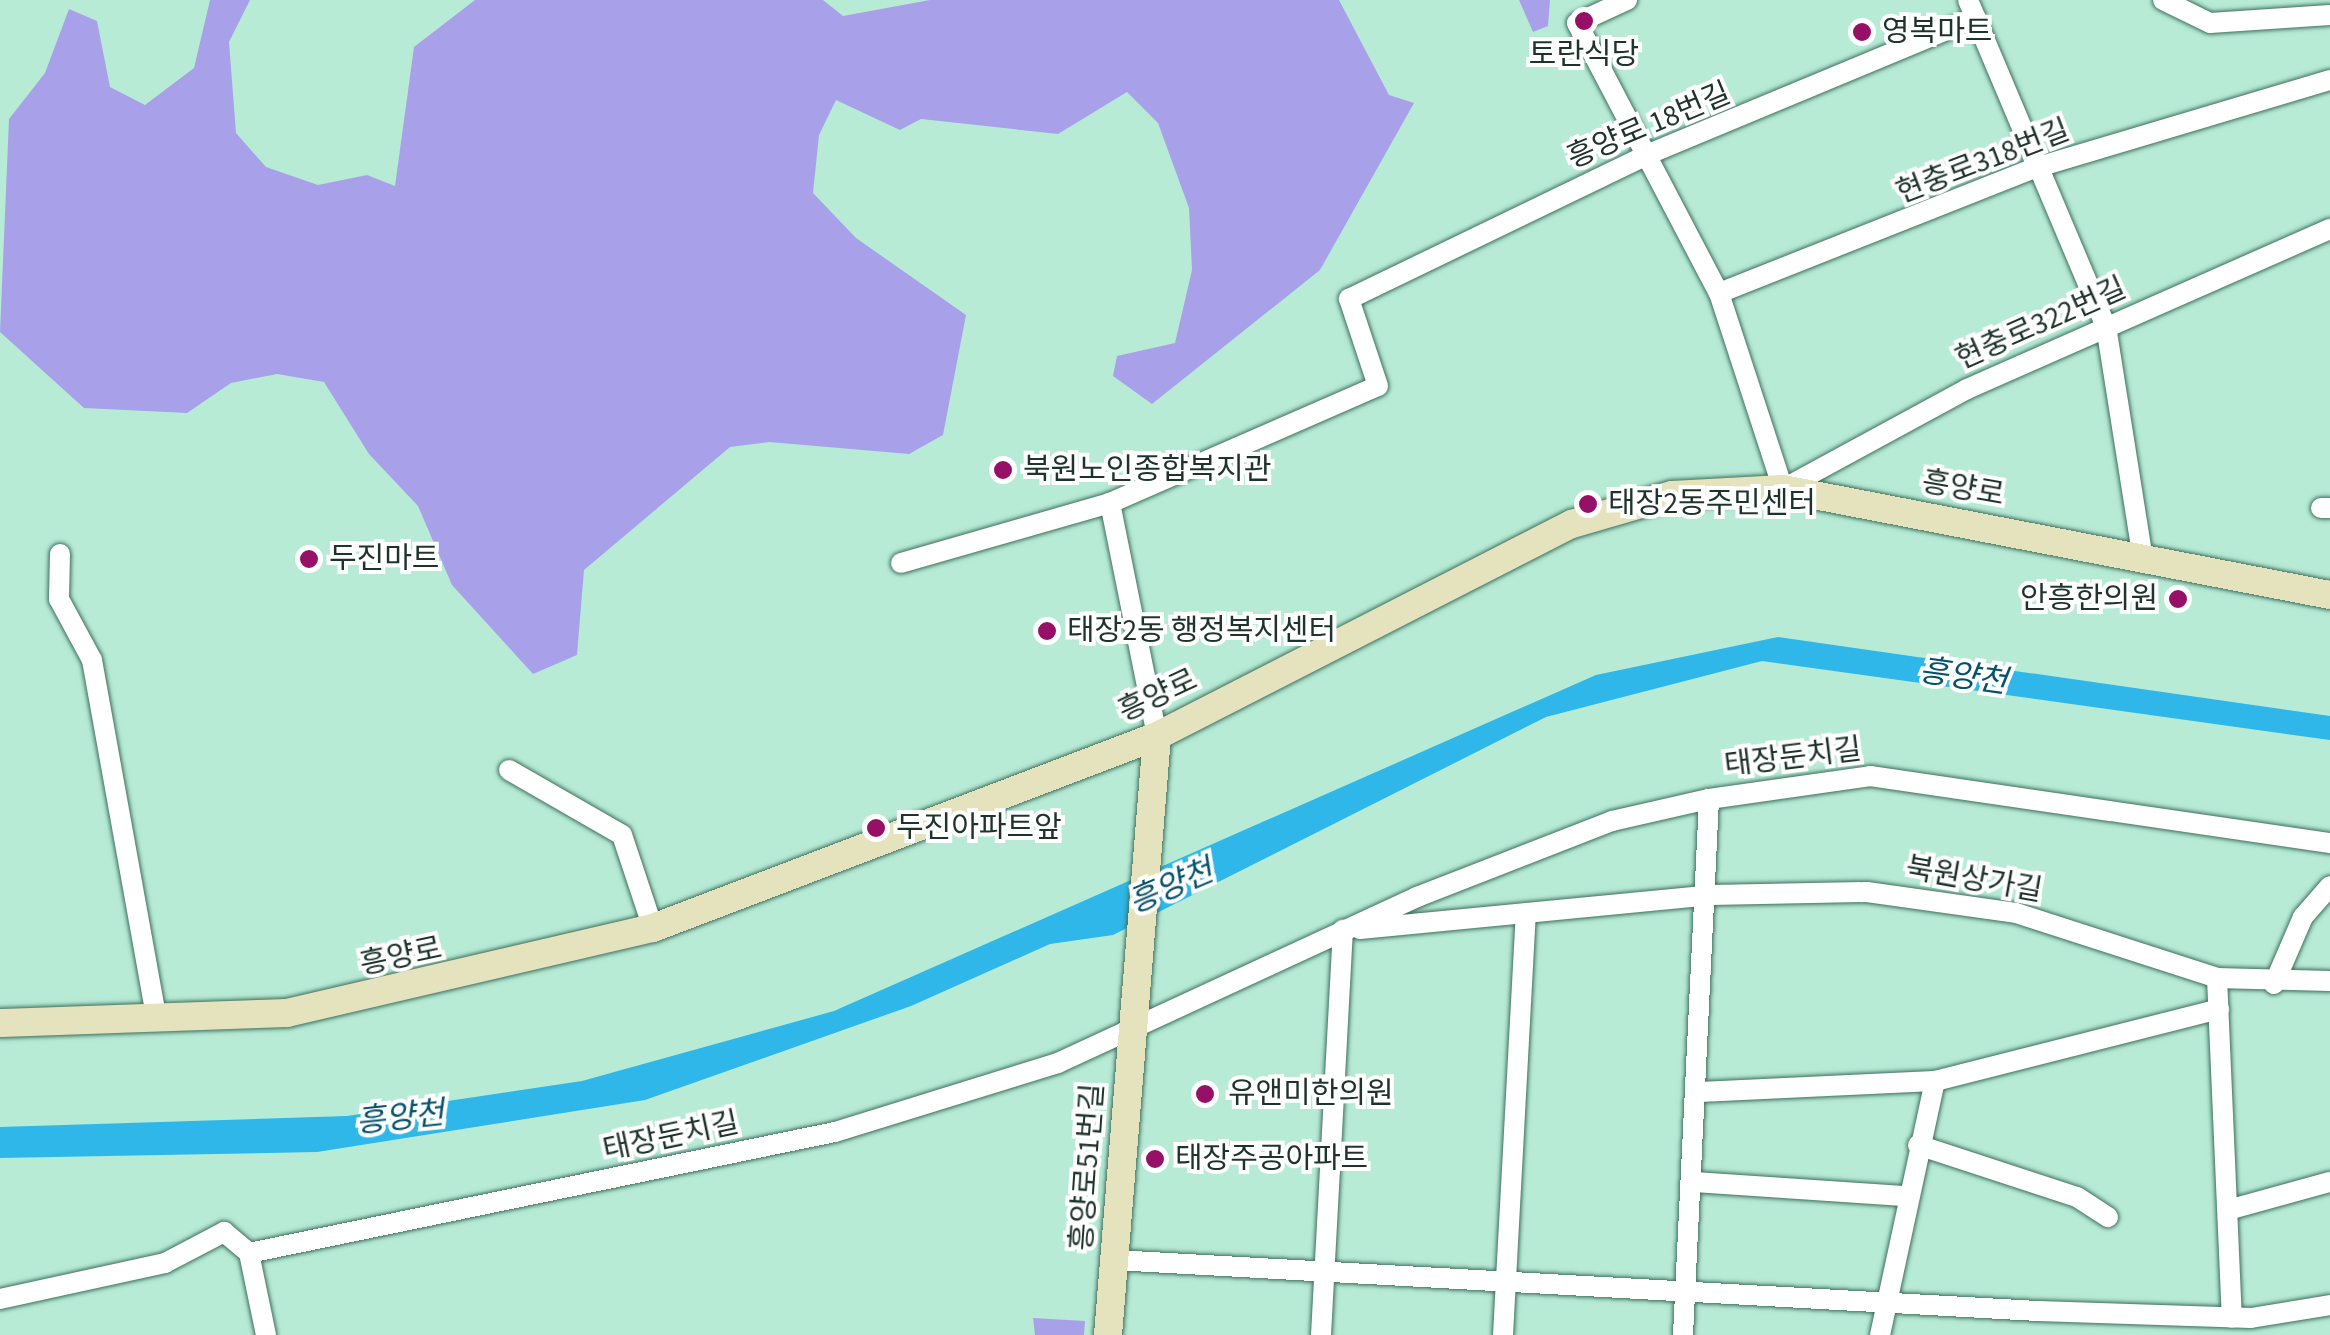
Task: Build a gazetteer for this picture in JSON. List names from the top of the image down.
{
  "streets": {
    "street": [
      "흥양로 18번길",
      "현충로318번길",
      "현충로322번길",
      "흥양로",
      "태장둔치길",
      "북원상가길",
      "흥양로51번길"
    ]
  },
  "crossings": [
    ["흥양로 18번길", "현충로318번길"],
    ["흥양로 18번길", "현충로322번길"],
    ["흥양로 18번길", "흥양로"],
    ["현충로322번길", "흥양로"],
    ["흥양로", "흥양로51번길"],
    ["태장둔치길", "북원상가길"],
    ["태장둔치길", "흥양로51번길"]
  ],
  "water": ["흥양천"],
  "places": [
    "토란식당",
    "영복마트",
    "북원노인종합복지관",
    "태장2동주민센터",
    "두진마트",
    "안흥한의원",
    "태장2동 행정복지센터",
    "두진아파트앞",
    "유앤미한의원",
    "태장주공아파트"
  ]
}
